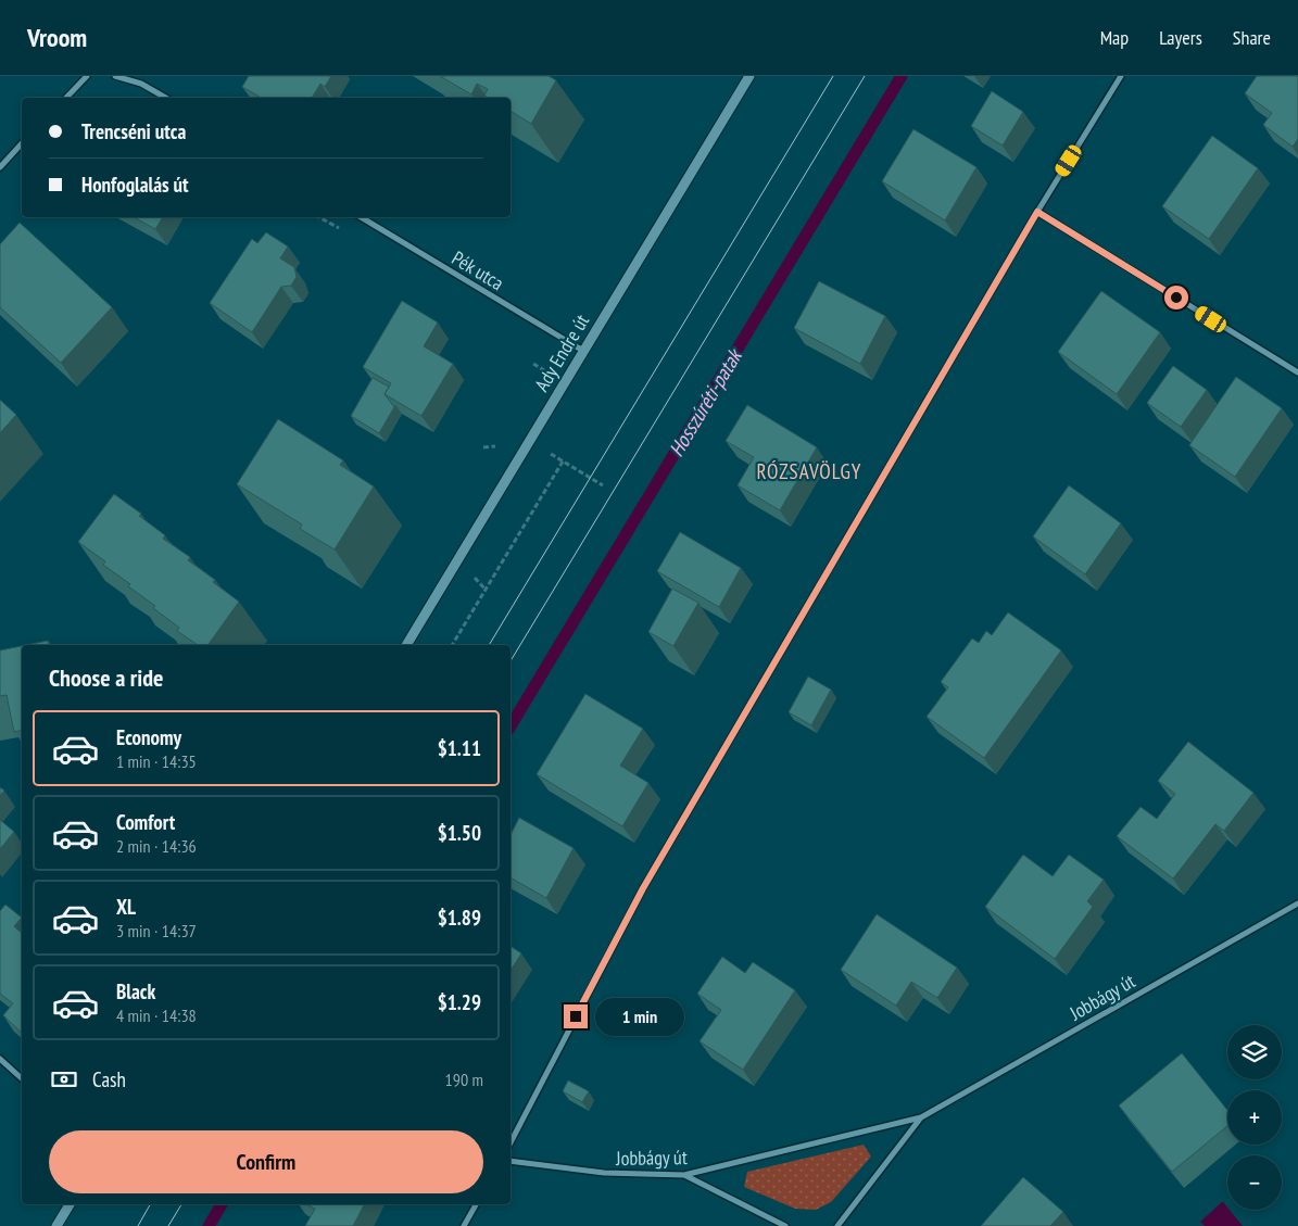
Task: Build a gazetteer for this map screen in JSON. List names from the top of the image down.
{
  "streets": {
    "street": ["Pék utca", "Ady Endre út", "Jobbágy út"]
  },
  "crossings": [
    ["Pék utca", "Ady Endre út"]
  ],
  "districts": ["RÓZSAVÖLGY"],
  "water": ["Hosszúréti-patak"],
  "page": {
    "header": "Vroom",
    "nav": ["Map", "Layers", "Share"],
    "banner": ["Trencséni utca", "Honfoglalás út"],
    "heading": "Choose a ride",
    "list": [
      {
        "name": "Economy",
        "note": "1 min · 14:35",
        "value": "$1.11"
      },
      {
        "name": "Comfort",
        "note": "2 min · 14:36",
        "value": "$1.50"
      },
      {
        "name": "XL",
        "note": "3 min · 14:37",
        "value": "$1.89"
      },
      {
        "name": "Black",
        "note": "4 min · 14:38",
        "value": "$1.29"
      }
    ],
    "bubble": "1 min",
    "map_buttons": ["+", "−"],
    "pay": ["Cash", "190 m"],
    "buttons": "Confirm"
  }
}
